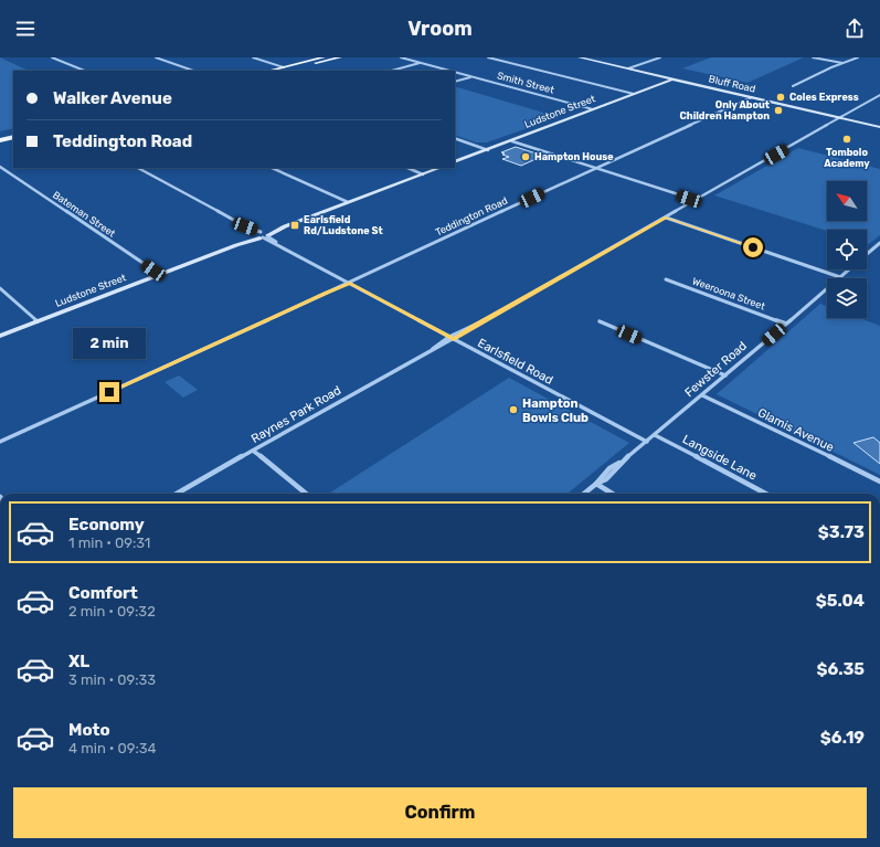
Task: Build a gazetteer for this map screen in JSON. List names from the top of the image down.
{
  "streets": {
    "street": [
      "Smith Street",
      "Bluff Road",
      "Ludstone Street",
      "Bateman Street",
      "Teddington Road",
      "Weeroona Street",
      "Earlsfield Road",
      "Fewster Road",
      "Raynes Park Road",
      "Glamis Avenue",
      "Langside Lane"
    ]
  },
  "crossings": [
    ["Smith Street", "Ludstone Street"],
    ["Bluff Road", "Ludstone Street"],
    ["Bluff Road", "Teddington Road"],
    ["Bluff Road", "Raynes Park Road"],
    ["Ludstone Street", "Bateman Street"],
    ["Ludstone Street", "Earlsfield Road"],
    ["Teddington Road", "Earlsfield Road"],
    ["Weeroona Street", "Fewster Road"],
    ["Earlsfield Road", "Fewster Road"],
    ["Earlsfield Road", "Raynes Park Road"],
    ["Fewster Road", "Glamis Avenue"],
    ["Fewster Road", "Langside Lane"]
  ],
  "places": {
    "other": [
      "Coles Express",
      "Only About Children Hampton",
      "Tombolo Academy",
      "Hampton House",
      "Hampton Bowls Club"
    ],
    "transit": ["Earlsfield Rd/Ludstone St"]
  },
  "north": "top left",
  "page": {
    "header": "Vroom",
    "banner": ["Walker Avenue", "Teddington Road"],
    "bubble": "2 min",
    "list": [
      {
        "name": "Economy",
        "note": "1 min · 09:31",
        "value": "$3.73"
      },
      {
        "name": "Comfort",
        "note": "2 min · 09:32",
        "value": "$5.04"
      },
      {
        "name": "XL",
        "note": "3 min · 09:33",
        "value": "$6.35"
      },
      {
        "name": "Moto",
        "note": "4 min · 09:34",
        "value": "$6.19"
      }
    ],
    "buttons": "Confirm"
  }
}
